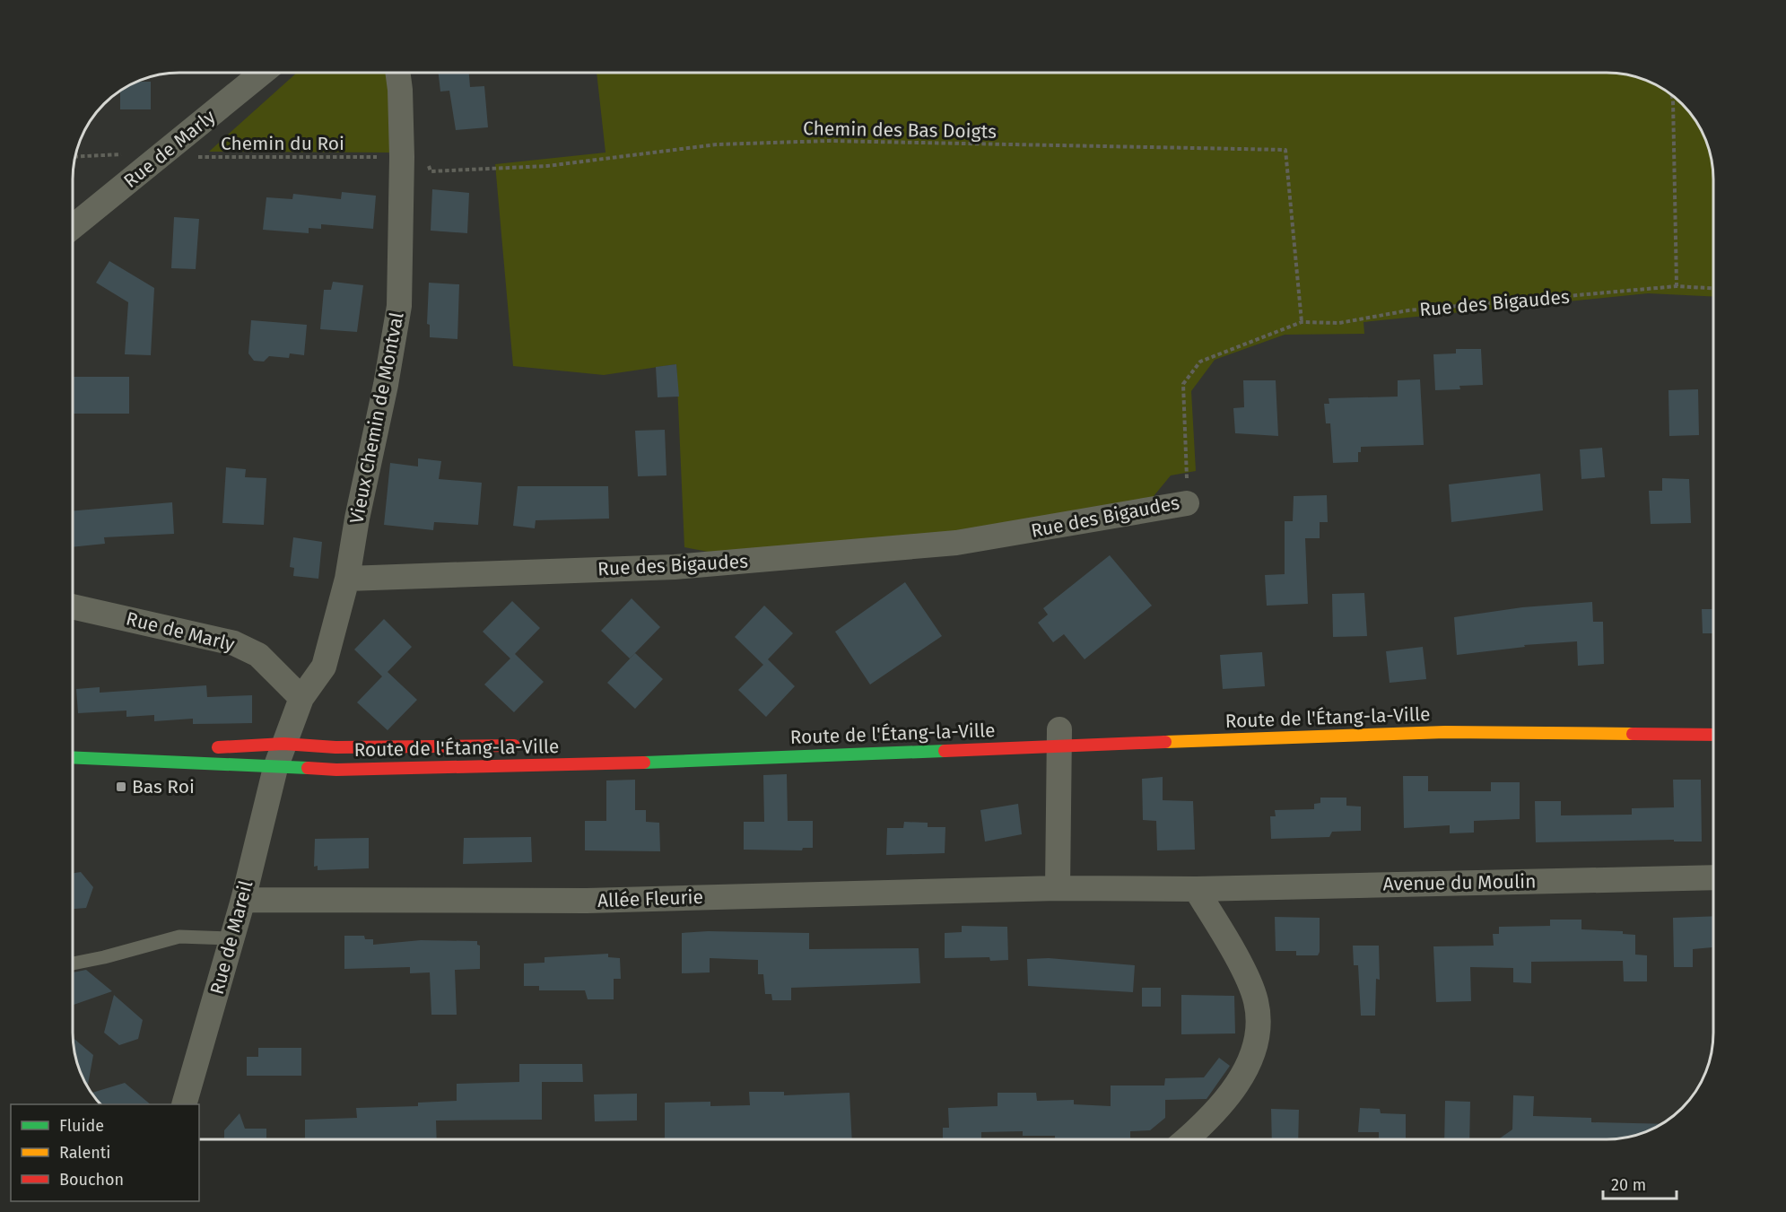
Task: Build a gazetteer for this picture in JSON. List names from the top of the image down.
{
  "streets": {
    "street": [
      "Rue de Marly",
      "Rue des Bigaudes",
      "Vieux Chemin de Montval",
      "Route de l'Étang-la-Ville",
      "Avenue du Moulin",
      "Allée Fleurie",
      "Rue de Mareil"
    ],
    "path": ["Chemin des Bas Doigts", "Chemin du Roi"]
  },
  "crossings": [
    ["Chemin des Bas Doigts", "Rue des Bigaudes"],
    ["Chemin du Roi", "Rue de Marly"],
    ["Chemin du Roi", "Vieux Chemin de Montval"],
    ["Rue de Marly", "Vieux Chemin de Montval"],
    ["Rue des Bigaudes", "Vieux Chemin de Montval"],
    ["Route de l'Étang-la-Ville", "Rue de Mareil"],
    ["Avenue du Moulin", "Allée Fleurie"],
    ["Allée Fleurie", "Rue de Mareil"]
  ],
  "places": {
    "transit": ["Bas Roi"]
  },
  "legend": ["Fluide", "Ralenti", "Bouchon"],
  "scale_bar": "20 m"
}
